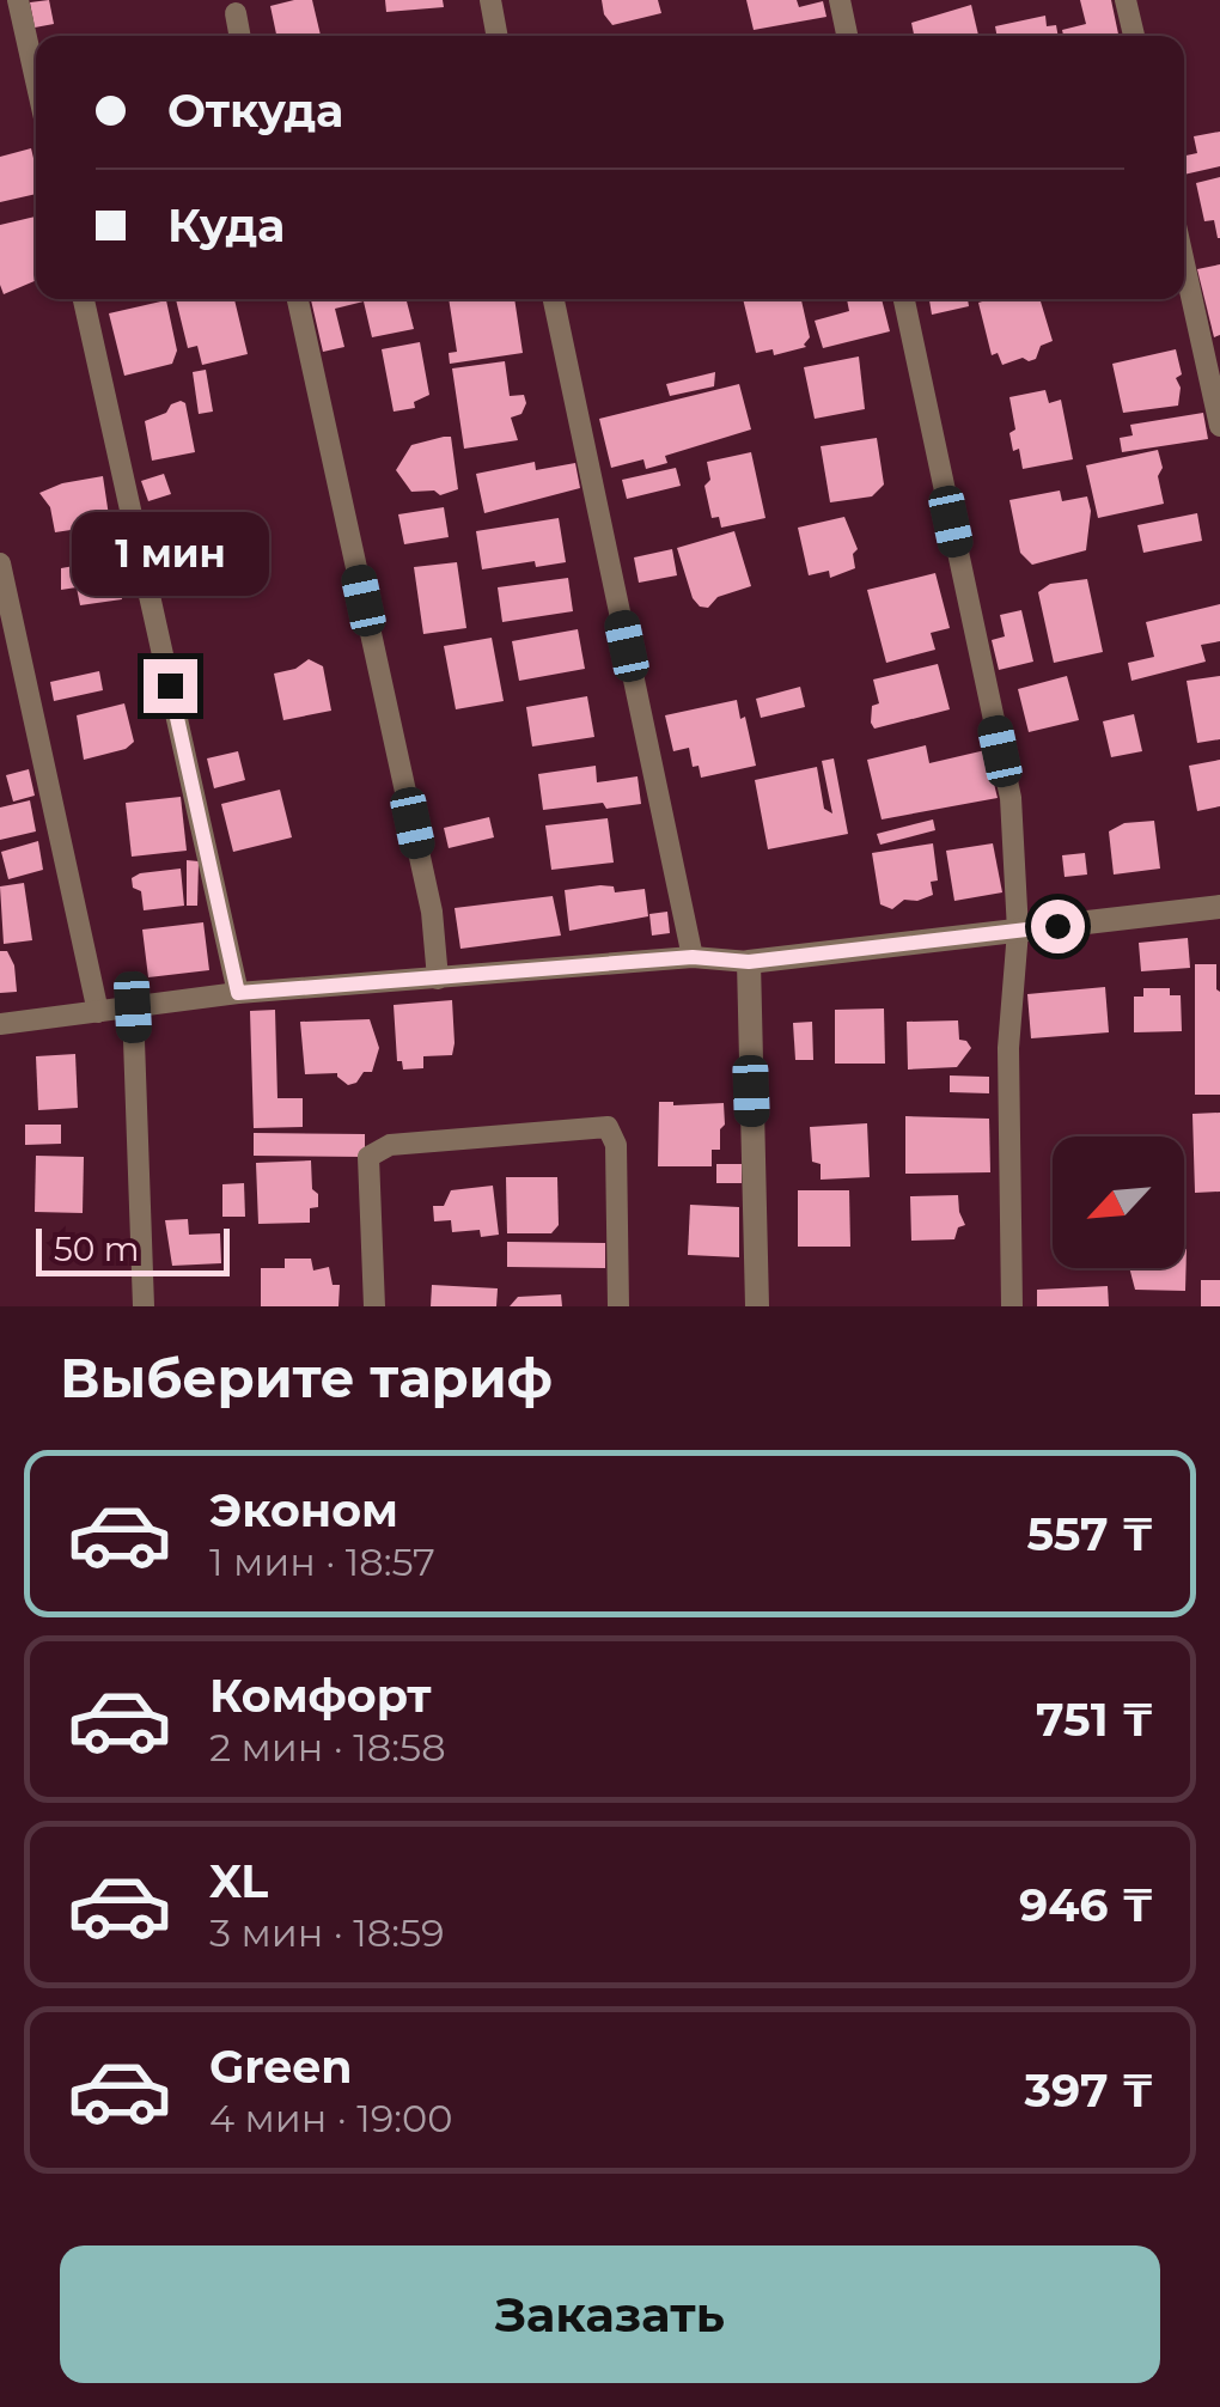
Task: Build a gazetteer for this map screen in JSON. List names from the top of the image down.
{
  "scale_bar": "50 m",
  "north": "bottom left",
  "page": {
    "banner": ["Откуда", "Куда"],
    "bubble": "1 мин",
    "scale": "50 m",
    "heading": "Выберите тариф",
    "list": [
      {
        "name": "Эконом",
        "note": "1 мин · 18:57",
        "value": "557 ₸"
      },
      {
        "name": "Комфорт",
        "note": "2 мин · 18:58",
        "value": "751 ₸"
      },
      {
        "name": "XL",
        "note": "3 мин · 18:59",
        "value": "946 ₸"
      },
      {
        "name": "Green",
        "note": "4 мин · 19:00",
        "value": "397 ₸"
      }
    ],
    "buttons": "Заказать"
  }
}
